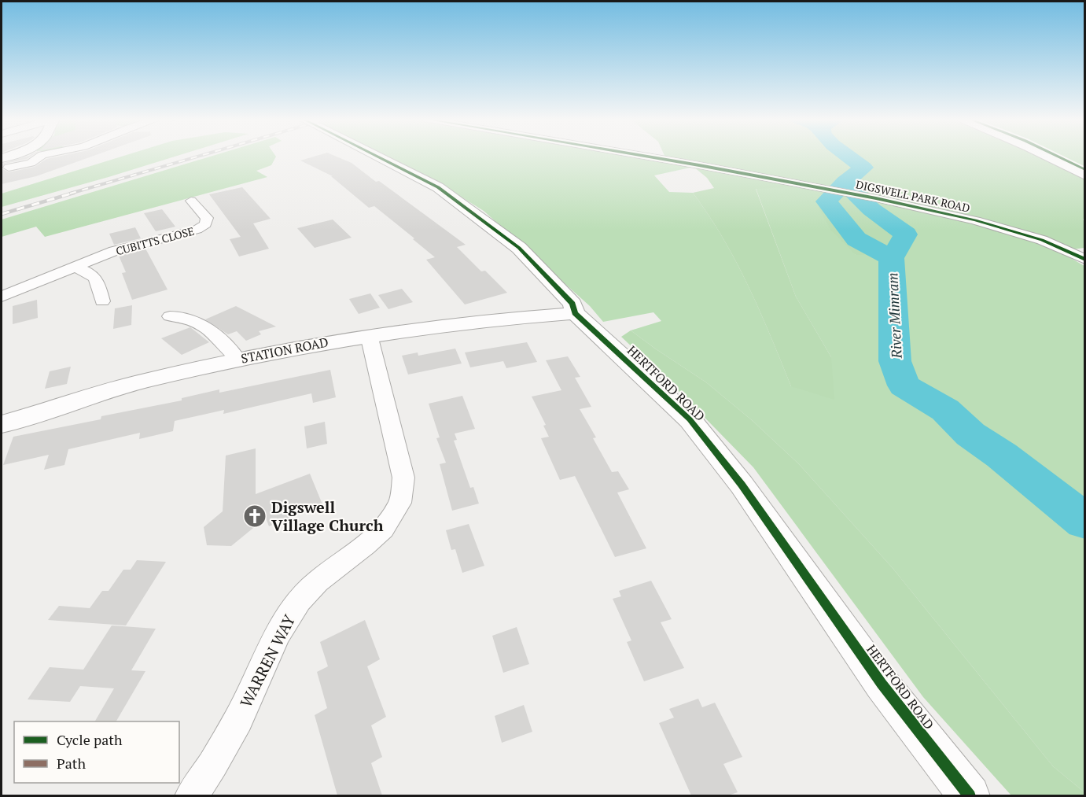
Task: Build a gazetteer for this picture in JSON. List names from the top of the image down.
{
  "streets": {
    "street": [
      "DIGSWELL PARK ROAD",
      "CUBITTS CLOSE",
      "STATION ROAD",
      "HERTFORD ROAD",
      "WARREN WAY"
    ]
  },
  "crossings": [
    ["STATION ROAD", "HERTFORD ROAD"],
    ["STATION ROAD", "WARREN WAY"]
  ],
  "water": ["River Mimram"],
  "places": {
    "church": ["Digswell Village Church"]
  },
  "legend": ["Cycle path", "Path"]
}
